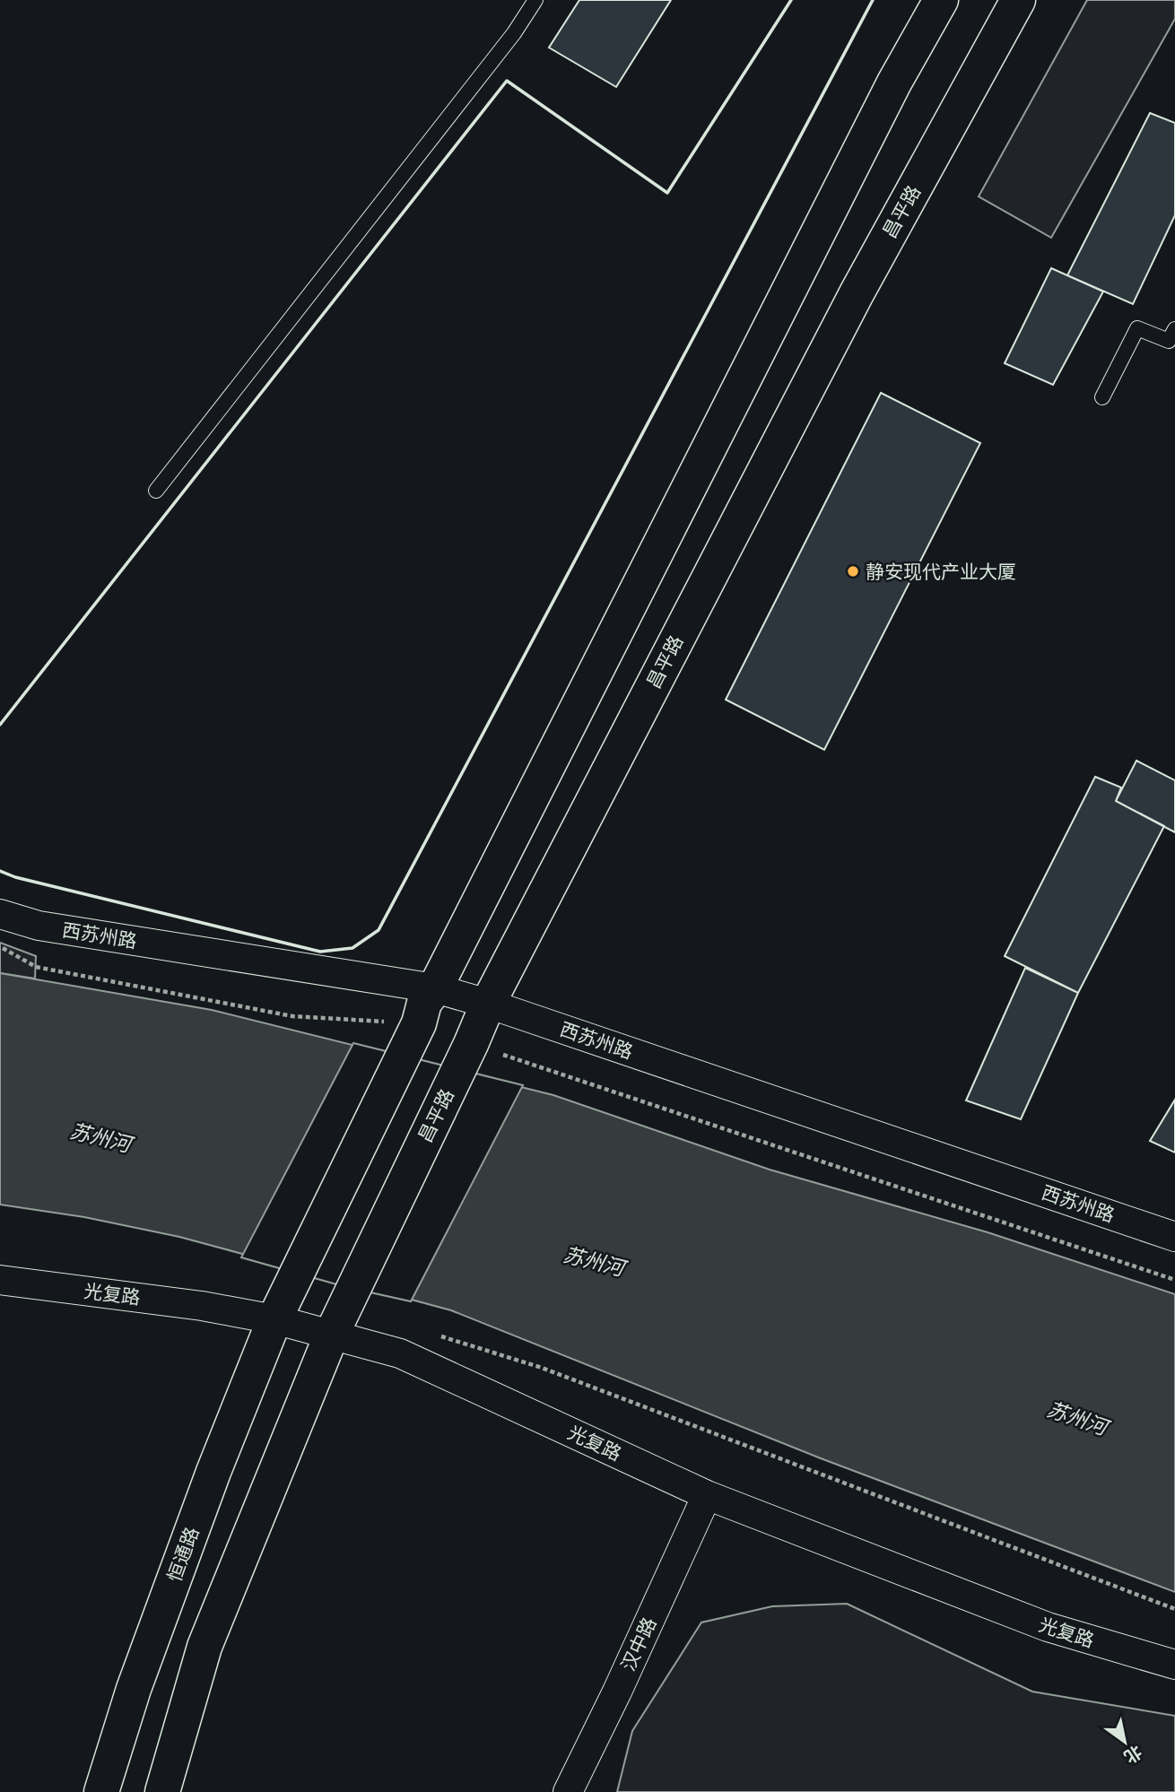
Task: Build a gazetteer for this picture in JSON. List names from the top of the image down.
{
  "streets": {
    "main road": ["昌平路", "恒通路"],
    "street": ["西苏州路", "光复路", "汉中路"]
  },
  "crossings": [
    ["昌平路", "西苏州路"],
    ["昌平路", "光复路"],
    ["光复路", "恒通路"],
    ["光复路", "汉中路"]
  ],
  "water": ["苏州河"],
  "places": ["静安现代产业大厦"],
  "north": "bottom right"
}
